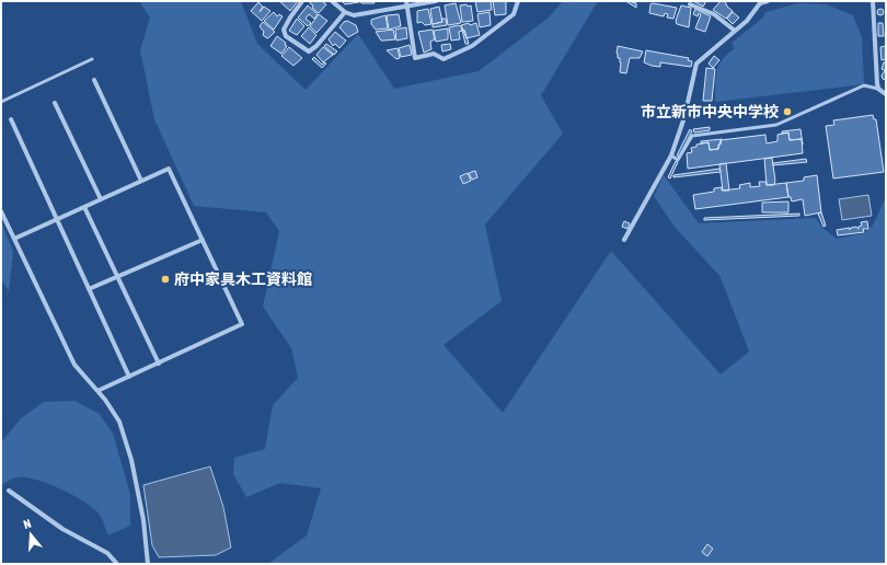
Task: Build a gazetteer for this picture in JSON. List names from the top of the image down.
{
  "places": ["市立新市中央中学校", "府中家具木工資料館"],
  "north": "top"
}
